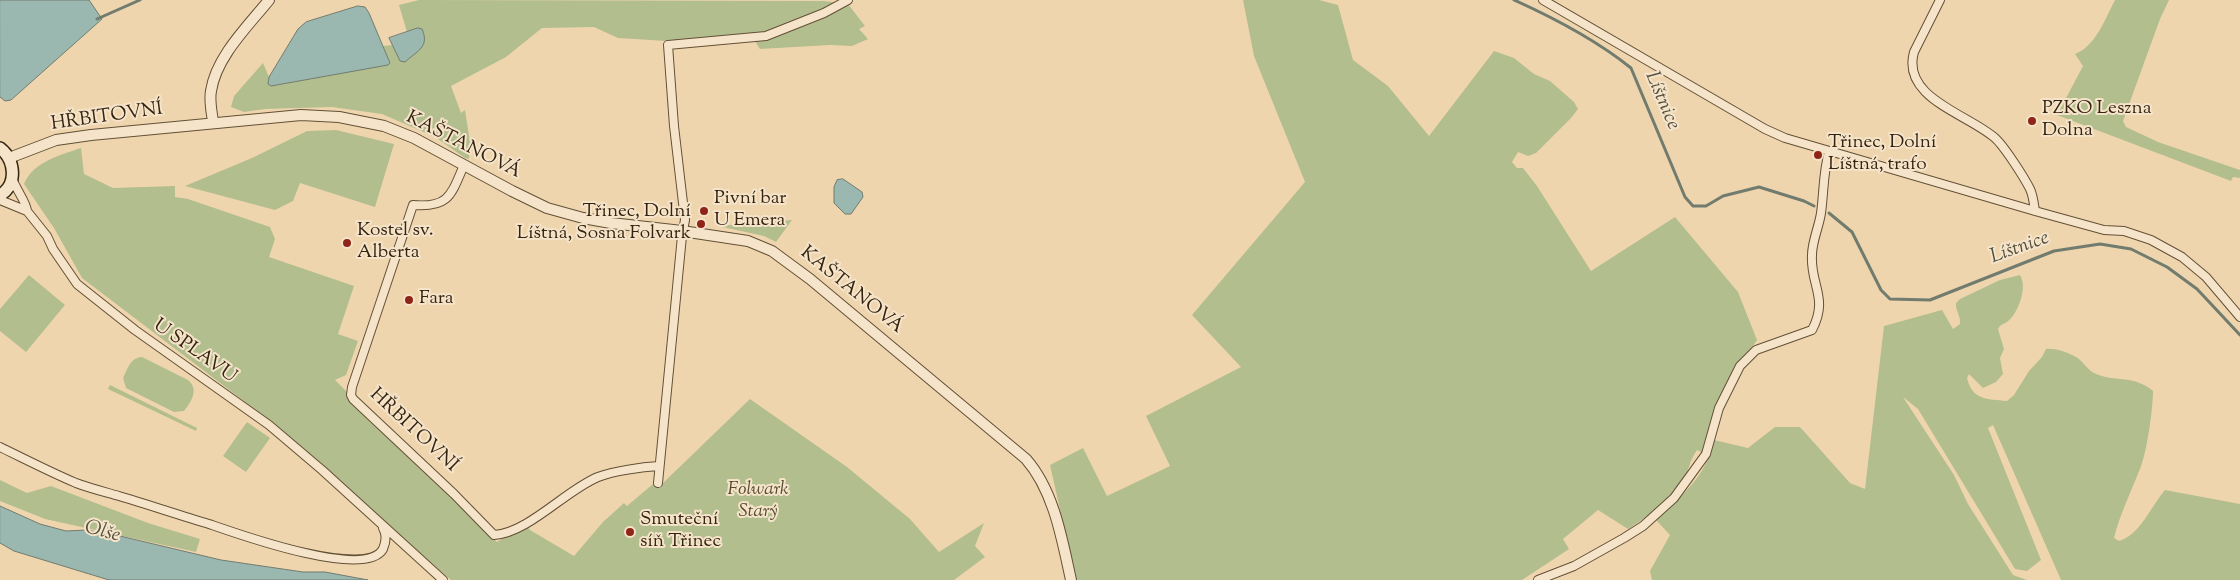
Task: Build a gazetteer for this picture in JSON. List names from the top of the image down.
{
  "streets": {
    "street": ["HŘBITOVNÍ", "KAŠTANOVÁ", "U SPLAVU"]
  },
  "crossings": [
    ["HŘBITOVNÍ", "KAŠTANOVÁ"]
  ],
  "water": ["Líštnice", "Olše"],
  "parks": ["Folwark Starý"],
  "places": [
    "PZKO Leszna Dolna",
    "Třinec, Dolní Líštná, trafo",
    "Pivní bar U Emera",
    "Třinec, Dolní Líštná, Sosna Folvark",
    "Kostel sv. Alberta",
    "Fara",
    "Smuteční síň Třinec"
  ]
}
